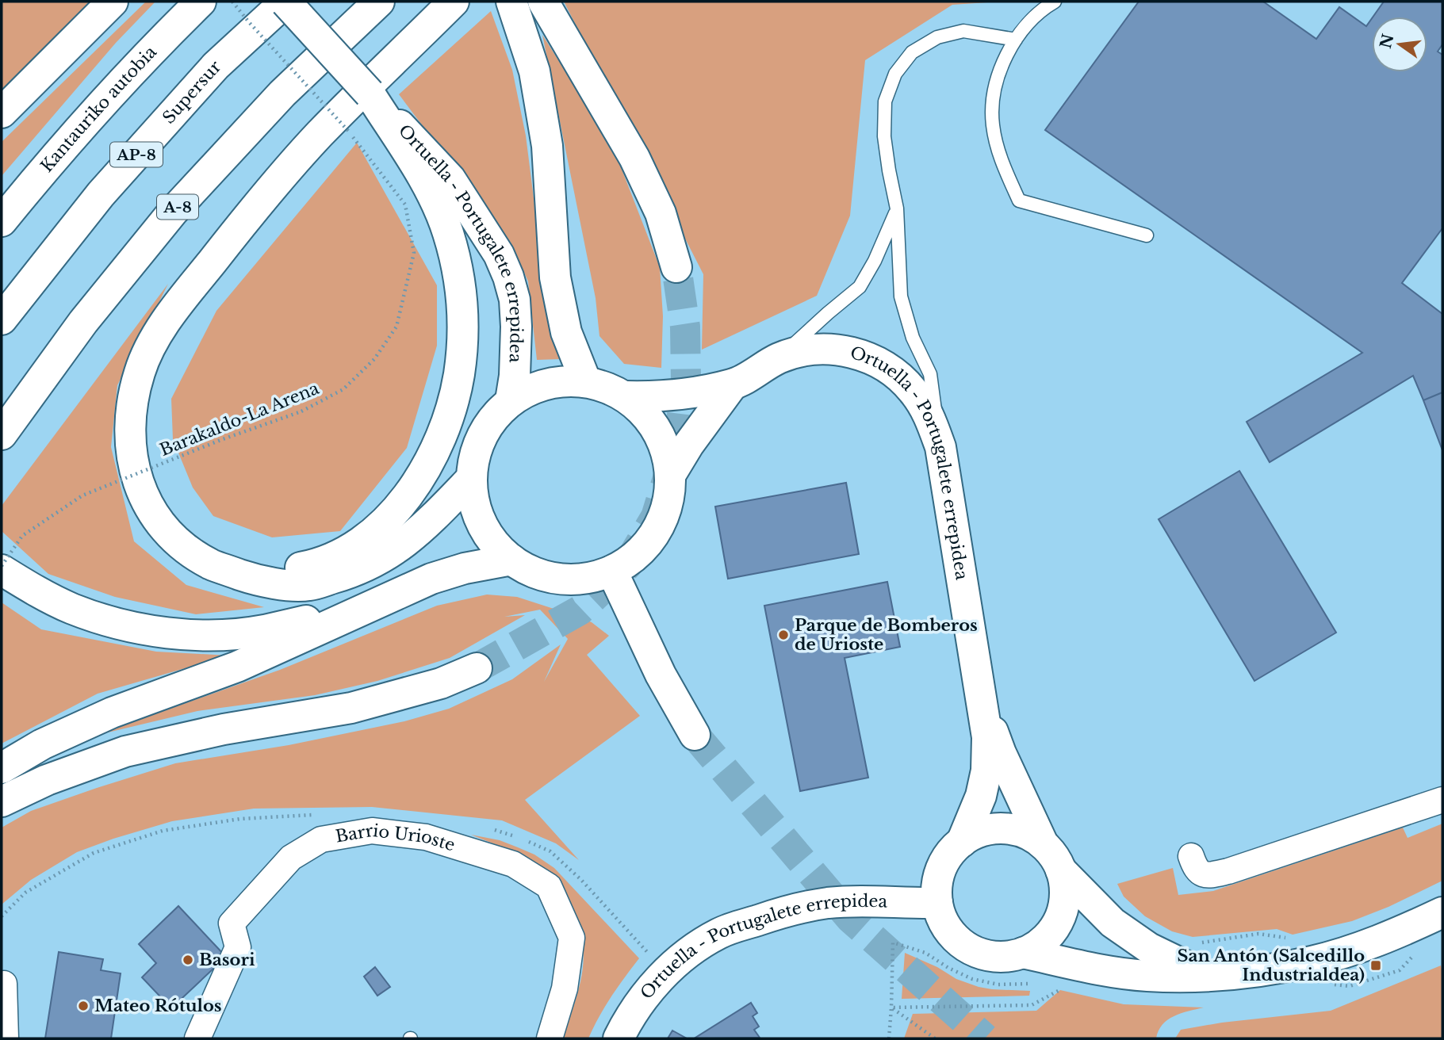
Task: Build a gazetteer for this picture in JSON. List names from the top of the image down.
{
  "streets": {
    "main road": [
      "Supersur",
      "Kantauriko autobia",
      "AP-8",
      "A-8",
      "Ortuella - Portugalete errepidea"
    ],
    "street": ["Barrio Urioste"],
    "path": ["Barakaldo-La Arena"]
  },
  "crossings": [
    ["Supersur", "Ortuella - Portugalete errepidea"]
  ],
  "places": {
    "other": ["Parque de Bomberos de Urioste", "Basori", "Mateo Rótulos"],
    "transit": ["San Antón (Salcedillo Industrialdea)"]
  },
  "north": "left"
}
